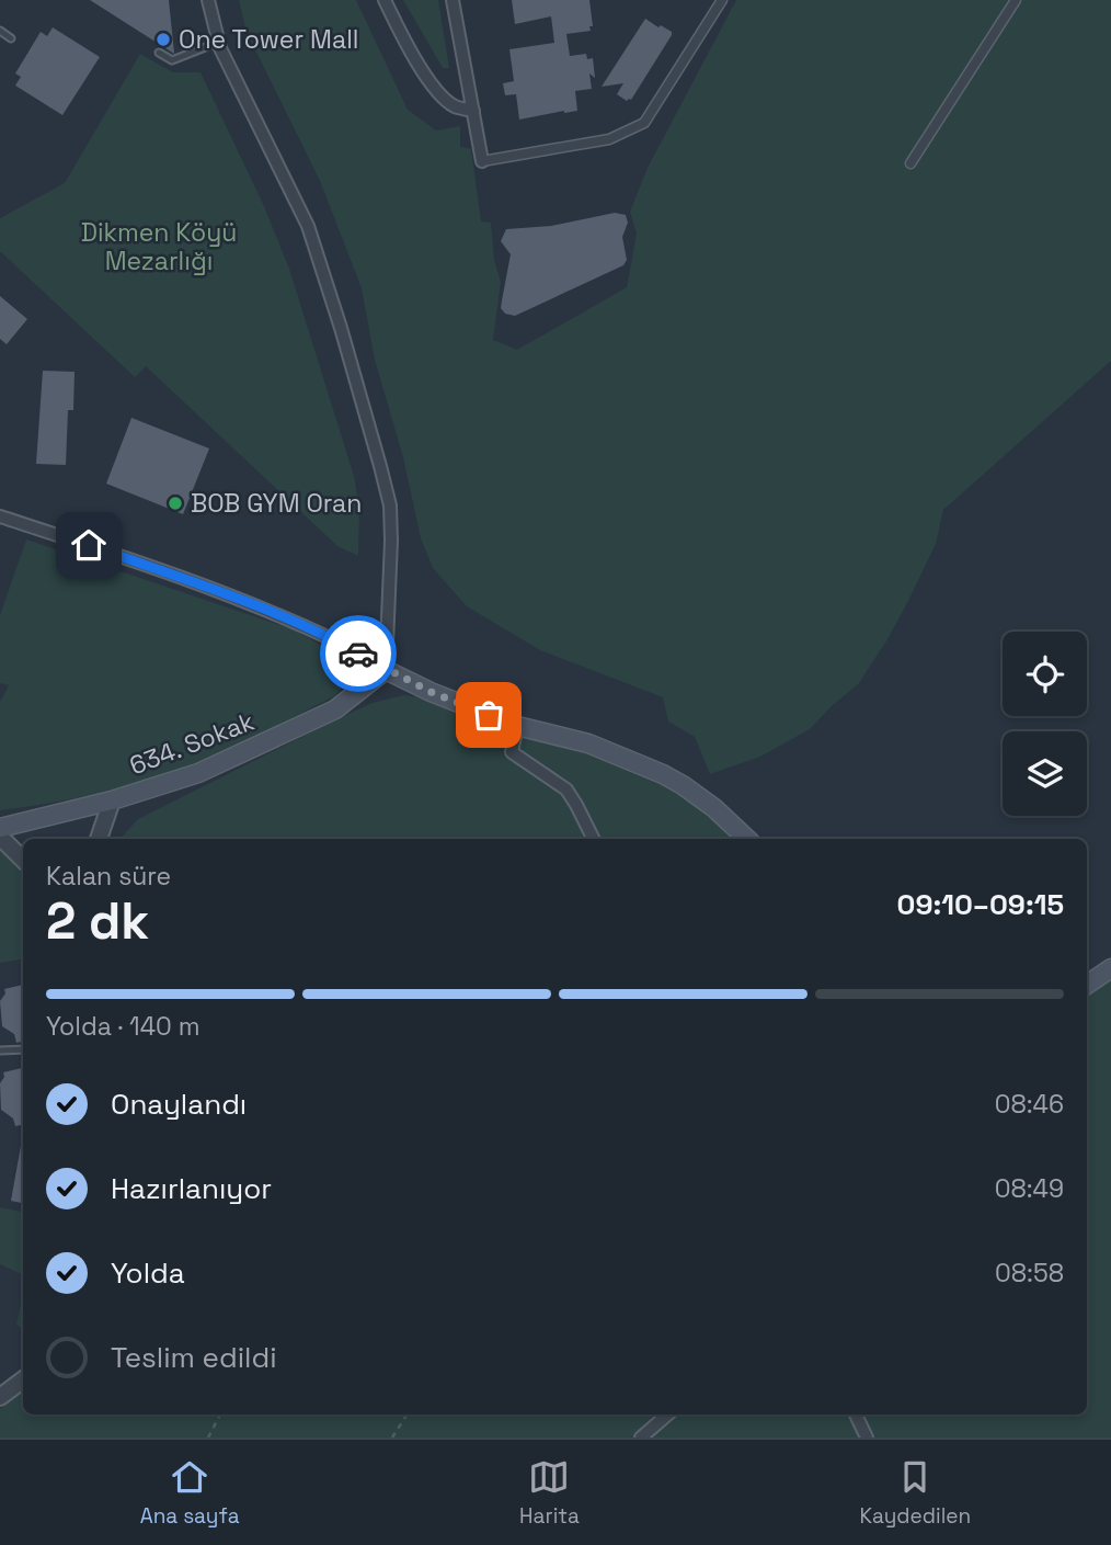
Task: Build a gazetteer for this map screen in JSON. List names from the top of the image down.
{
  "streets": {
    "main road": ["634. Sokak"]
  },
  "parks": ["Dikmen Köyü Mezarlığı"],
  "places": ["One Tower Mall", "BOB GYM Oran"],
  "page": {
    "heading": ["2 dk", "Kalan süre", "09:10–09:15"],
    "bar": "Yolda · 140 m",
    "list": [
      ["Onaylandı", "08:46"],
      ["Hazırlanıyor", "08:49"],
      ["Yolda", "08:58"],
      "Teslim edildi"
    ],
    "tabs": ["Ana sayfa", "Harita", "Kaydedilen"]
  }
}
